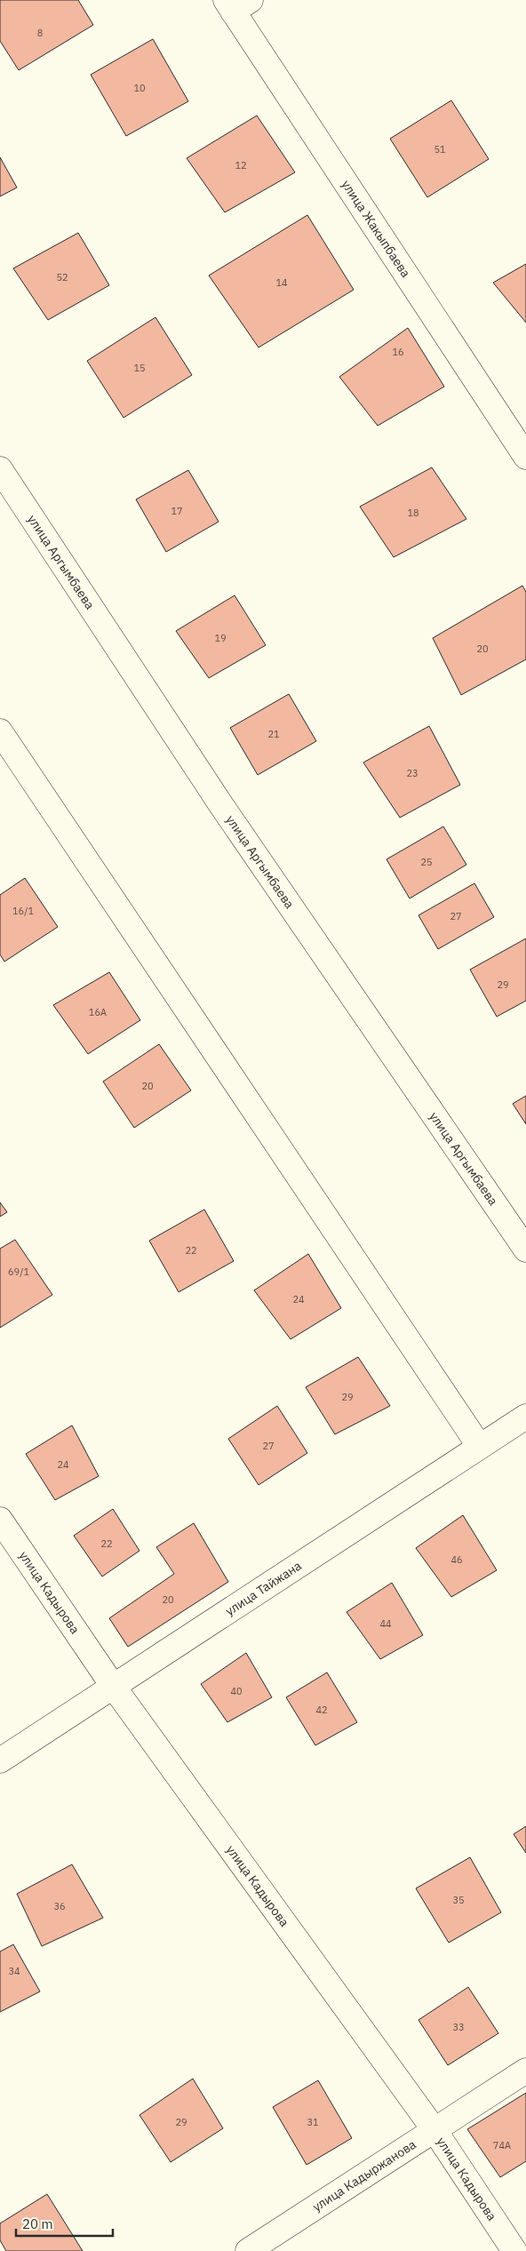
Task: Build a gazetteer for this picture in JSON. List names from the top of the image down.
{
  "streets": {
    "street": [
      "улица Жакыпбаева",
      "улица Аргымбаева",
      "улица Тайжана",
      "улица Кадырова",
      "улица Кадыржанова"
    ]
  },
  "crossings": [
    ["улица Тайжана", "улица Кадырова"],
    ["улица Кадырова", "улица Кадыржанова"]
  ],
  "house_numbers": [
    "8",
    "10",
    "51",
    "12",
    "52",
    "14",
    "16",
    "15",
    "17",
    "18",
    "19",
    "20",
    "21",
    "23",
    "25",
    "16/1",
    "27",
    "29",
    "16А",
    "20",
    "22",
    "69/1",
    "24",
    "29",
    "27",
    "24",
    "22",
    "46",
    "20",
    "44",
    "40",
    "42",
    "35",
    "36",
    "34",
    "33",
    "29",
    "31",
    "74А"
  ],
  "scale_bar": "20 m"
}
